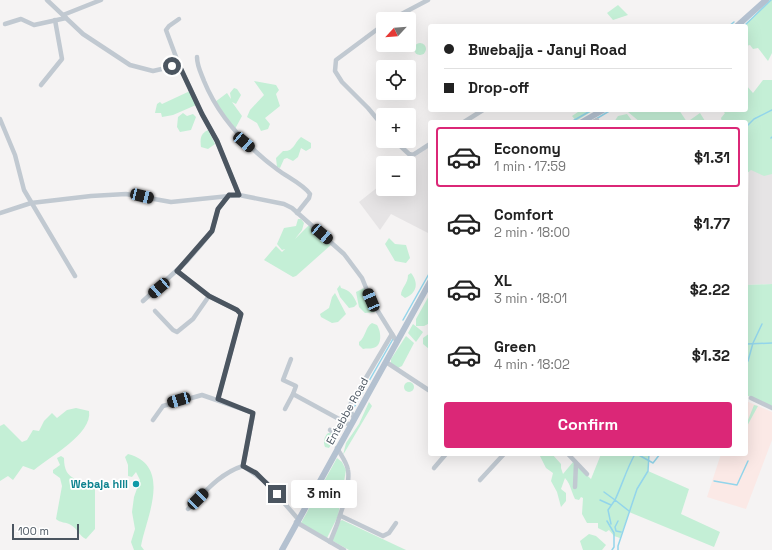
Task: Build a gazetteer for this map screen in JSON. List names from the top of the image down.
{
  "streets": {
    "main road": ["Entebbe Road"]
  },
  "places": ["Webaja hill"],
  "scale_bar": "100 m",
  "north": "bottom left",
  "page": {
    "map_buttons": ["+", "−"],
    "banner": ["Bwebajja - Janyi Road", "Drop-off"],
    "list": [
      {
        "name": "Economy",
        "note": "1 min · 17:59",
        "value": "$1.31"
      },
      {
        "name": "Comfort",
        "note": "2 min · 18:00",
        "value": "$1.77"
      },
      {
        "name": "XL",
        "note": "3 min · 18:01",
        "value": "$2.22"
      },
      {
        "name": "Green",
        "note": "4 min · 18:02",
        "value": "$1.32"
      }
    ],
    "buttons": "Confirm",
    "bubble": "3 min",
    "scale": "100 m"
  }
}
